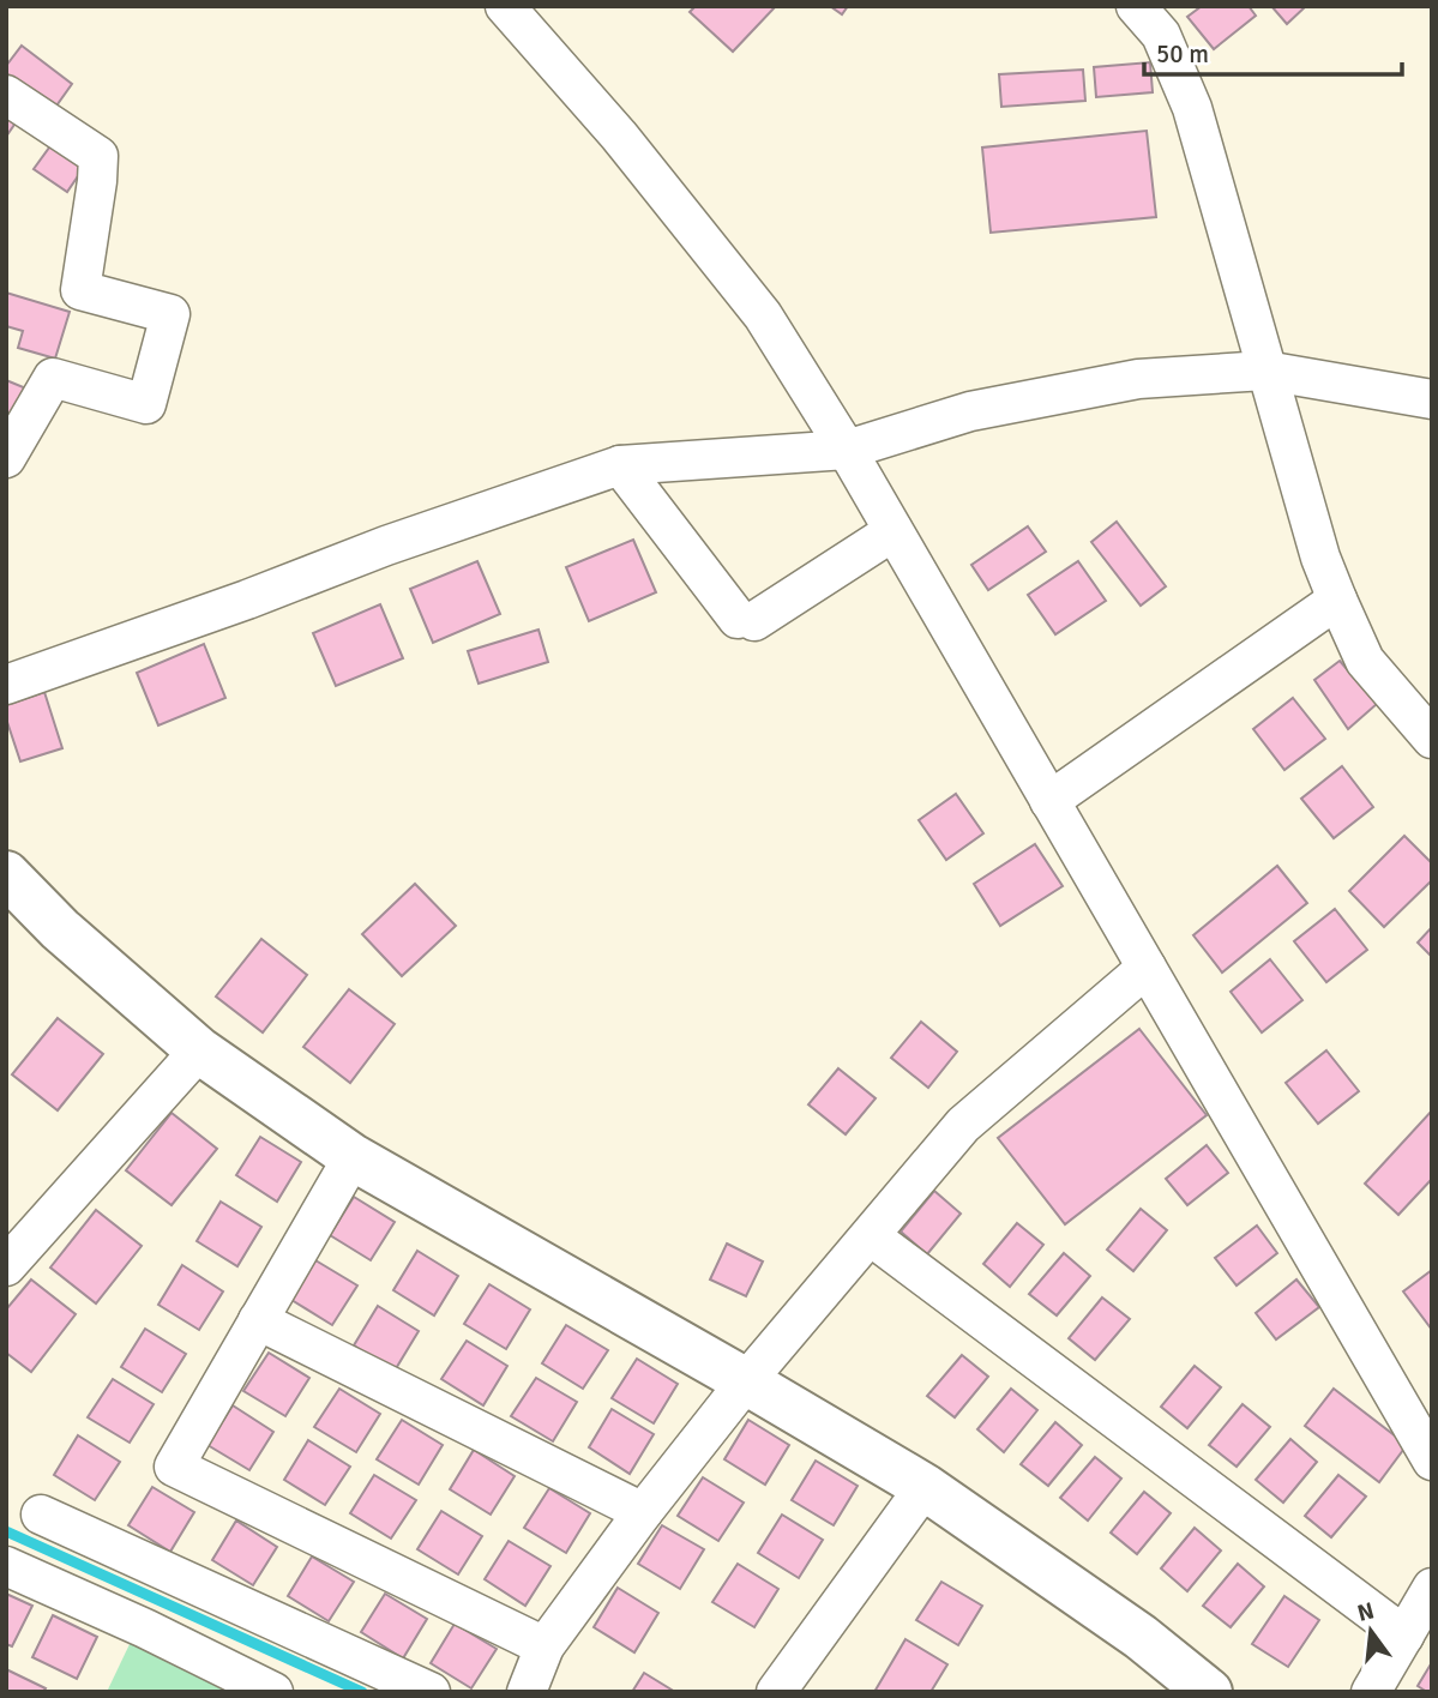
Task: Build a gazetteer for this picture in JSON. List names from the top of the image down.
{
  "scale_bar": "50 m",
  "north": "top"
}
